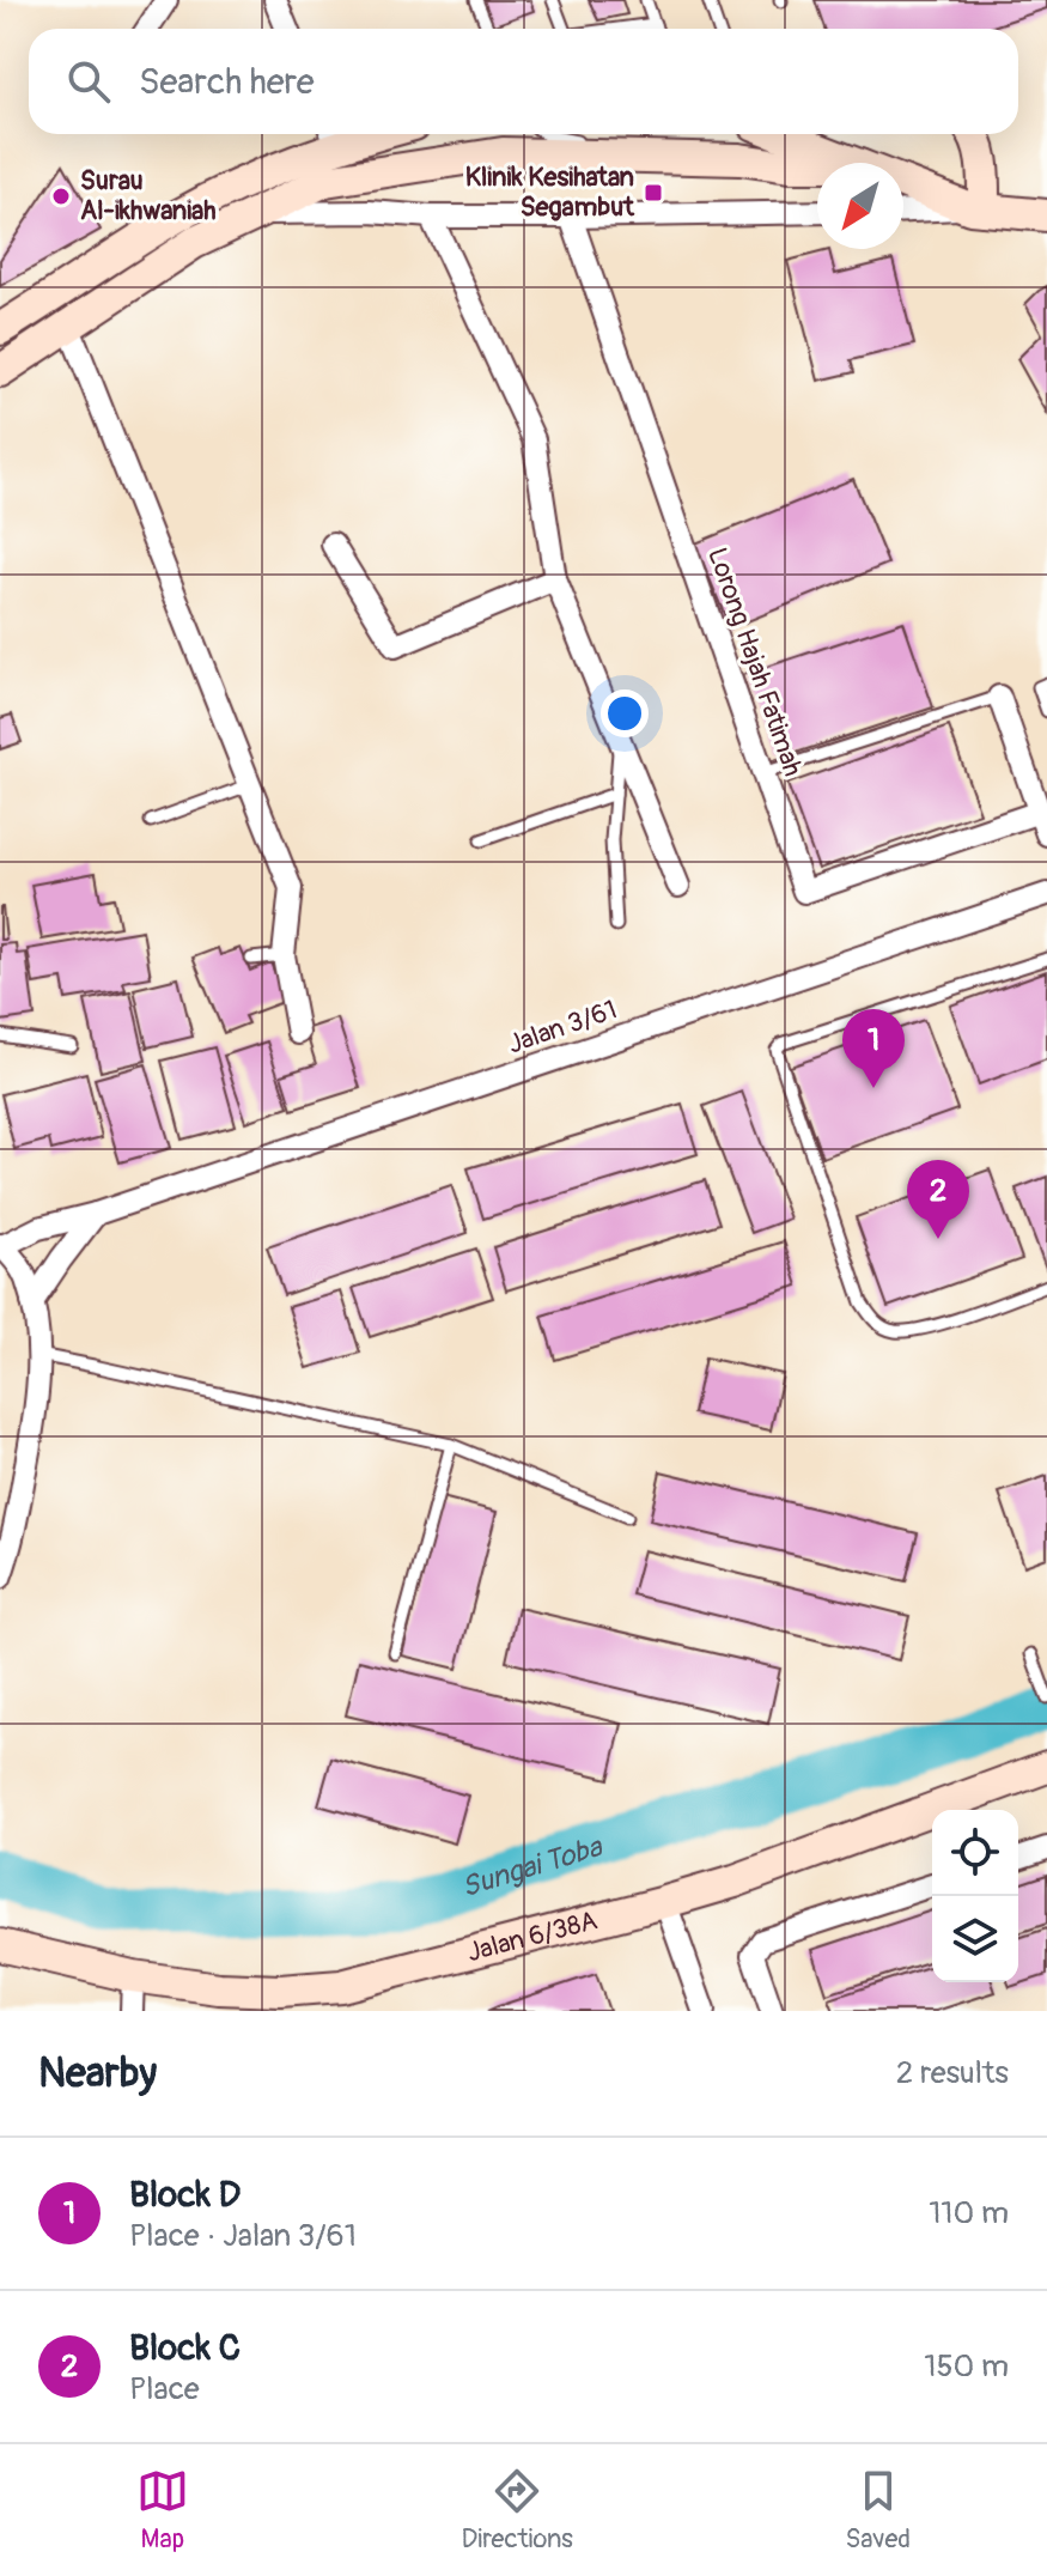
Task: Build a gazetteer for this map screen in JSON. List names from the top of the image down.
{
  "streets": {
    "street": ["Lorong Hajah Fatimah", "Jalan 3/61", "Jalan 6/38A"]
  },
  "water": ["Sungai Toba"],
  "places": {
    "transit": ["Klinik Kesihatan Segambut"],
    "other": ["Surau Al-ikhwaniah"]
  },
  "north": "bottom left",
  "page": {
    "search": "Search here",
    "pins": ["1", "2"],
    "heading": ["Nearby", "2 results"],
    "list": [
      {
        "mark": "1",
        "name": "Block D",
        "note": "Place · Jalan 3/61",
        "value": "110 m"
      },
      {
        "mark": "2",
        "name": "Block C",
        "note": "Place",
        "value": "150 m"
      }
    ],
    "nav": ["Map", "Directions", "Saved"]
  }
}
